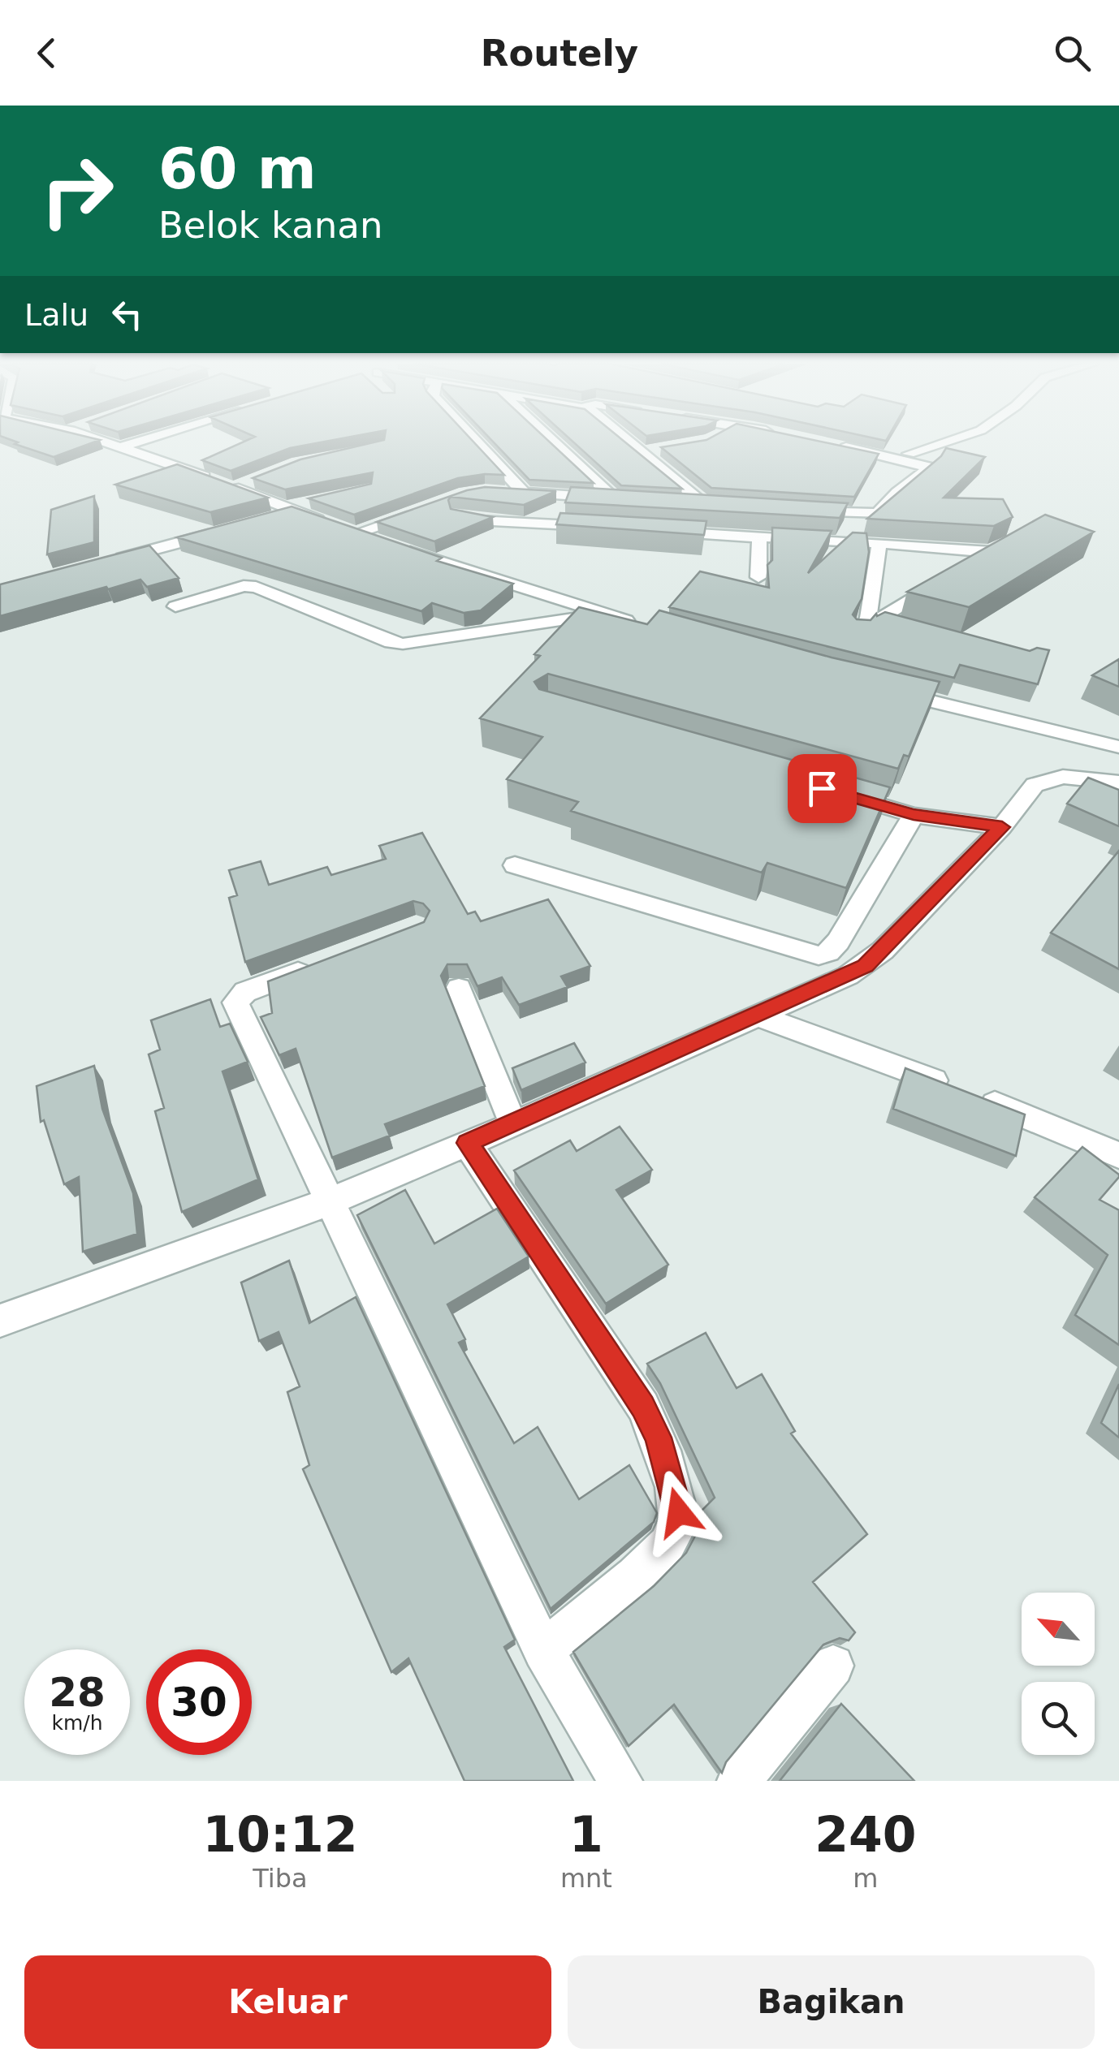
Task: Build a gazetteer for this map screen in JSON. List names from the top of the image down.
{
  "north": "top left",
  "page": {
    "header": "Routely",
    "turn": ["60 m", "Belok kanan"],
    "then": "Lalu",
    "speed": "28 km/h",
    "limit": "30",
    "eta": [
      "10:12",
      "Tiba",
      "1",
      "mnt",
      "240",
      "m"
    ],
    "buttons": ["Keluar", "Bagikan"]
  }
}
